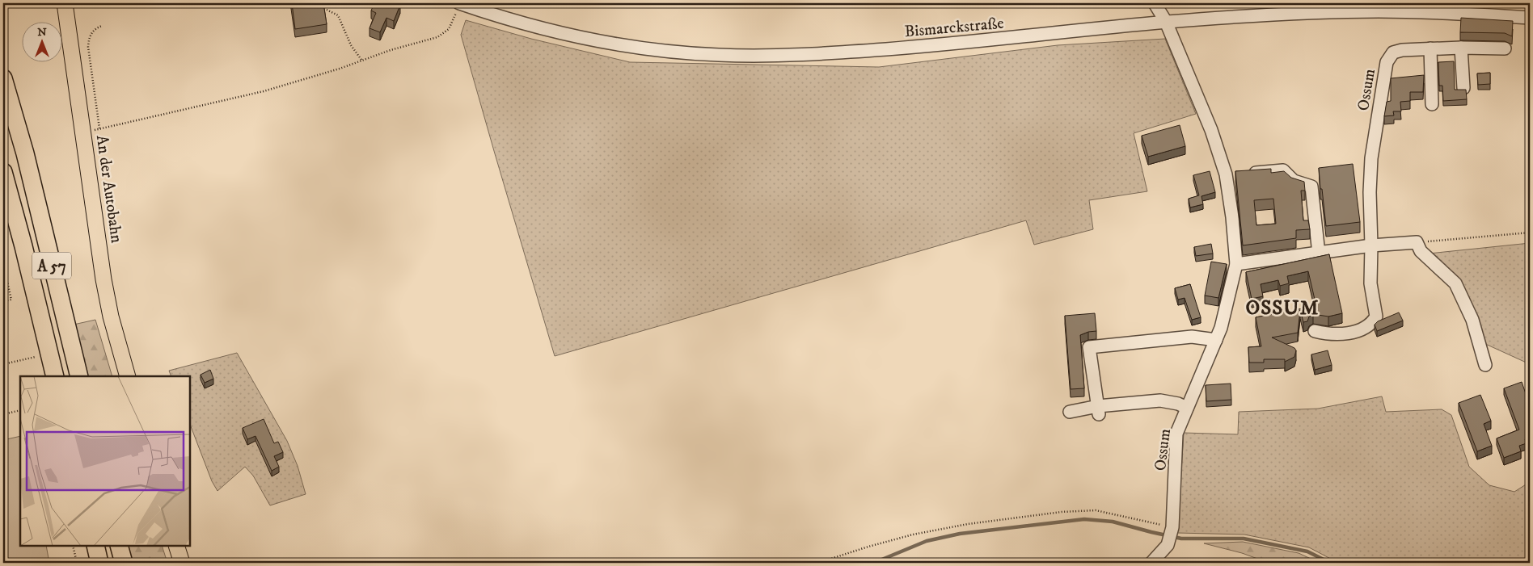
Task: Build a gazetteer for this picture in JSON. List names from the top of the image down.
{
  "streets": {
    "highway": ["A 57"],
    "main road": ["An der Autobahn"],
    "street": ["Bismarckstraße", "Ossum"]
  },
  "crossings": [
    ["Bismarckstraße", "Ossum"]
  ],
  "districts": ["OSSUM"],
  "north": "top"
}
